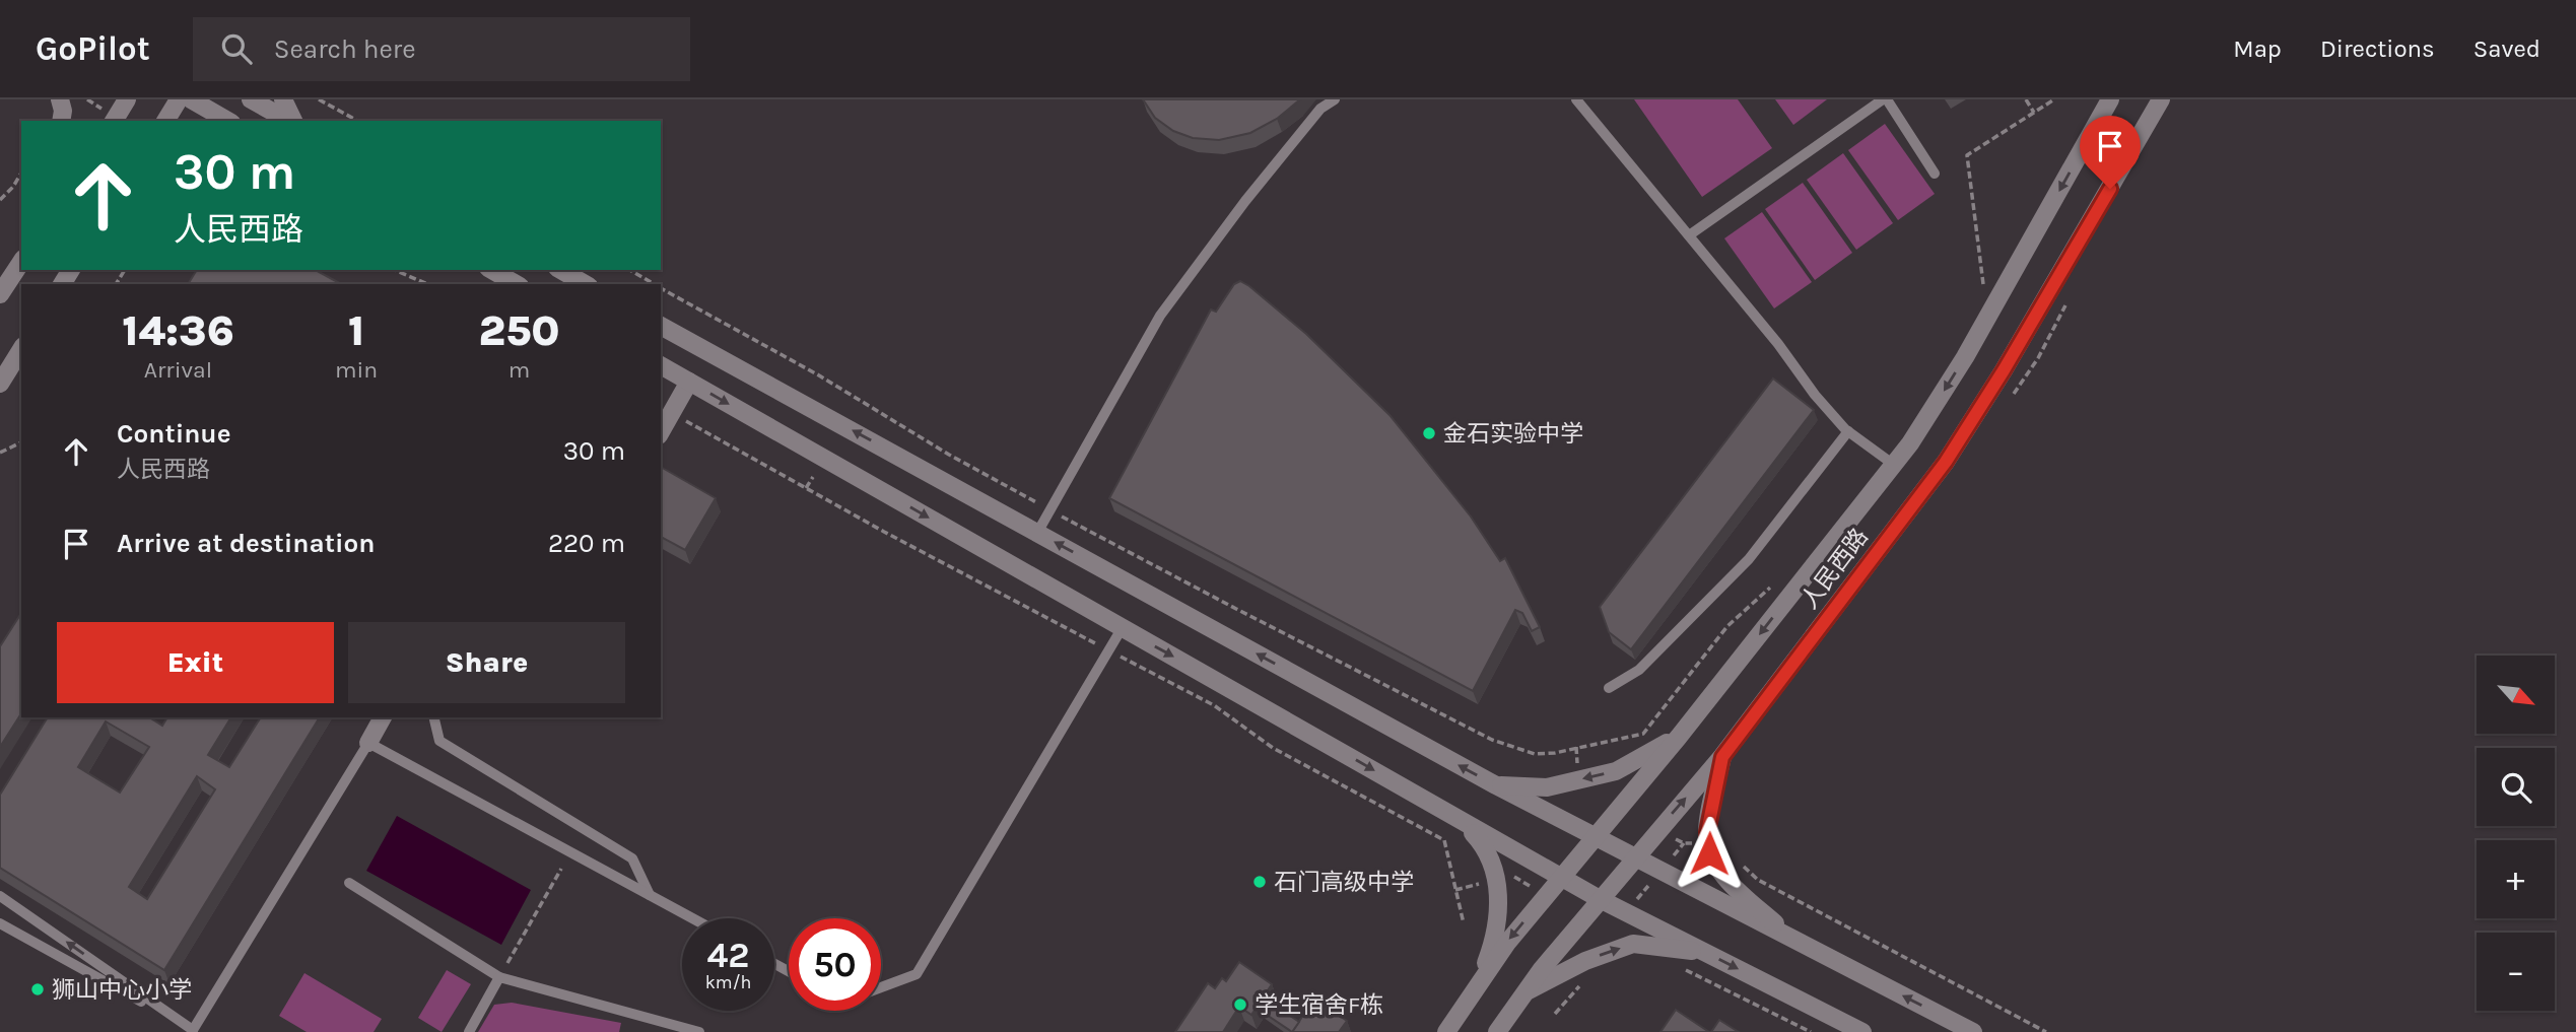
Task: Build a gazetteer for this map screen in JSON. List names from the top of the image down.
{
  "streets": {
    "main road": ["人民西路"]
  },
  "places": [
    "金石实验中学",
    "石门高级中学",
    "狮山中心小学",
    "学生宿舍F栋"
  ],
  "north": "bottom right",
  "page": {
    "header": "GoPilot",
    "search": "Search here",
    "nav": ["Map", "Directions", "Saved"],
    "turn": ["30 m", "人民西路"],
    "eta": [
      "14:36",
      "Arrival",
      "1",
      "min",
      "250",
      "m"
    ],
    "list": [
      {
        "name": "Continue",
        "note": "人民西路",
        "value": "30 m"
      },
      {
        "name": "Arrive at destination",
        "value": "220 m"
      }
    ],
    "buttons": ["Exit", "Share"],
    "map_buttons": ["+", "−"],
    "speed": "42 km/h",
    "limit": "50"
  }
}
